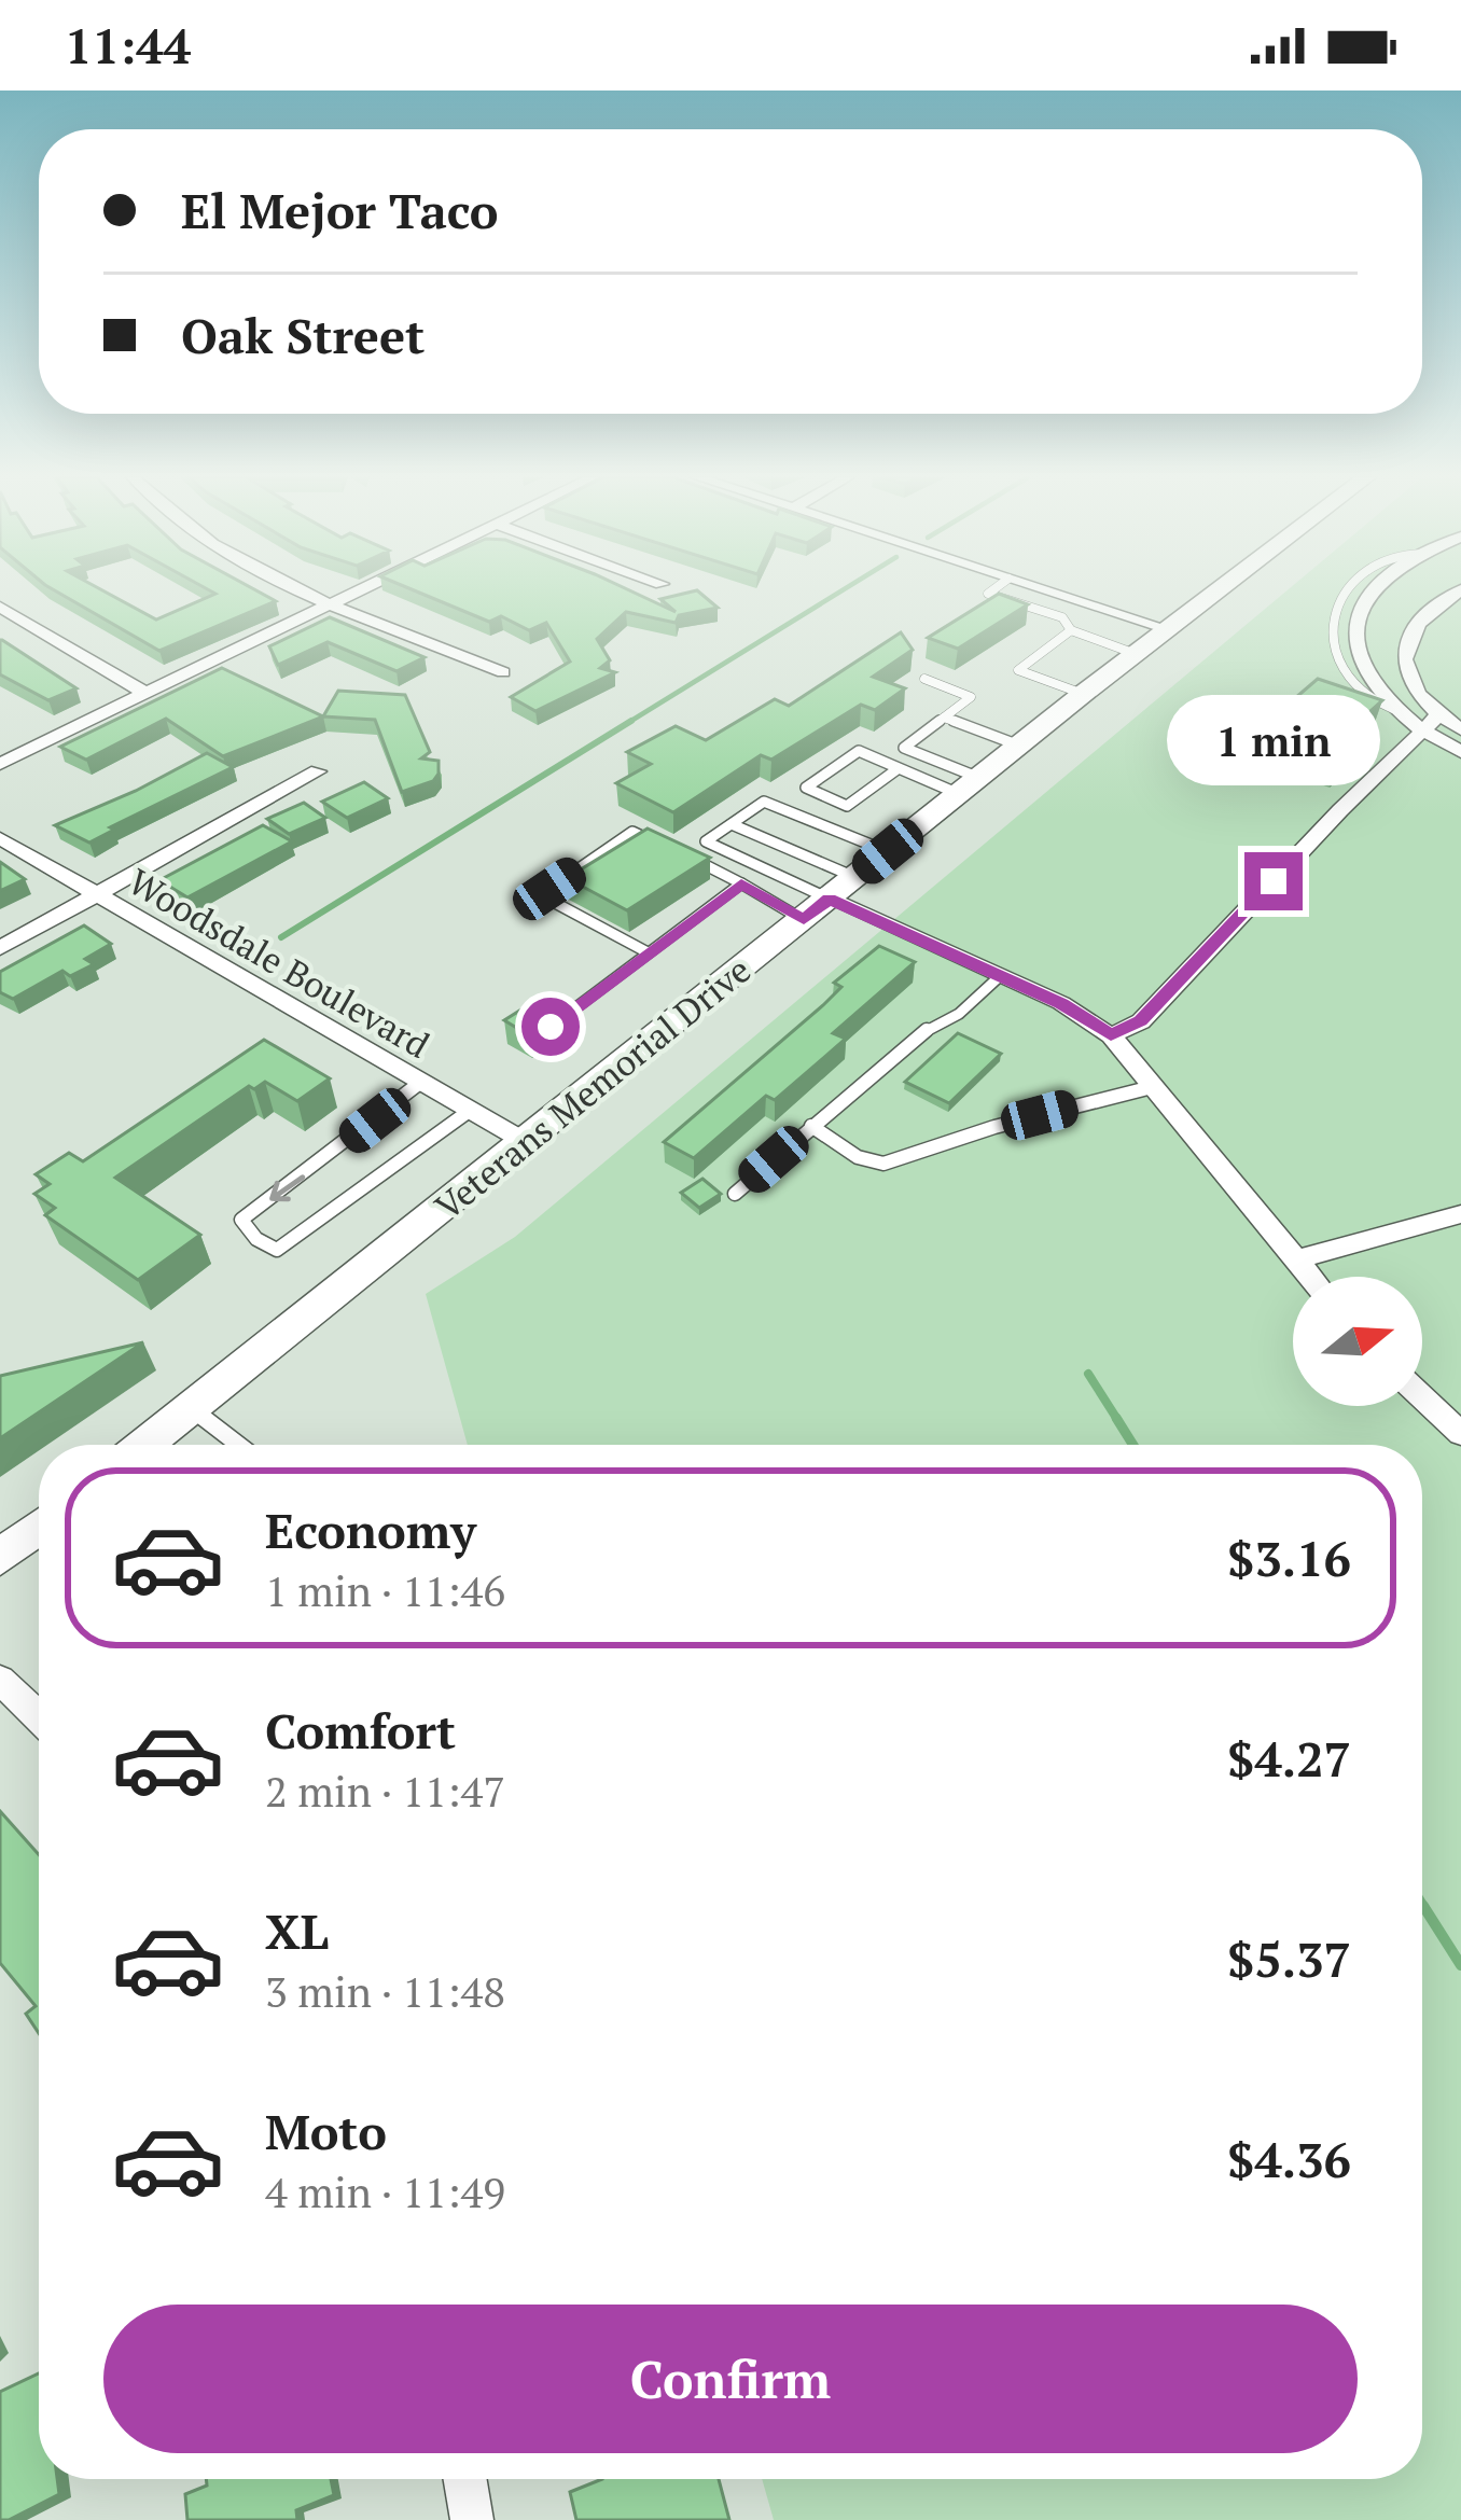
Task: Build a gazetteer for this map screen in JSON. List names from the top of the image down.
{
  "streets": {
    "main road": ["Veterans Memorial Drive"],
    "street": ["Woodsdale Boulevard"]
  },
  "crossings": [
    ["Woodsdale Boulevard", "Veterans Memorial Drive"]
  ],
  "north": "right",
  "page": {
    "status": "11:44",
    "banner": ["El Mejor Taco", "Oak Street"],
    "bubble": "1 min",
    "list": [
      {
        "name": "Economy",
        "note": "1 min · 11:46",
        "value": "$3.16"
      },
      {
        "name": "Comfort",
        "note": "2 min · 11:47",
        "value": "$4.27"
      },
      {
        "name": "XL",
        "note": "3 min · 11:48",
        "value": "$5.37"
      },
      {
        "name": "Moto",
        "note": "4 min · 11:49",
        "value": "$4.36"
      }
    ],
    "buttons": "Confirm"
  }
}
